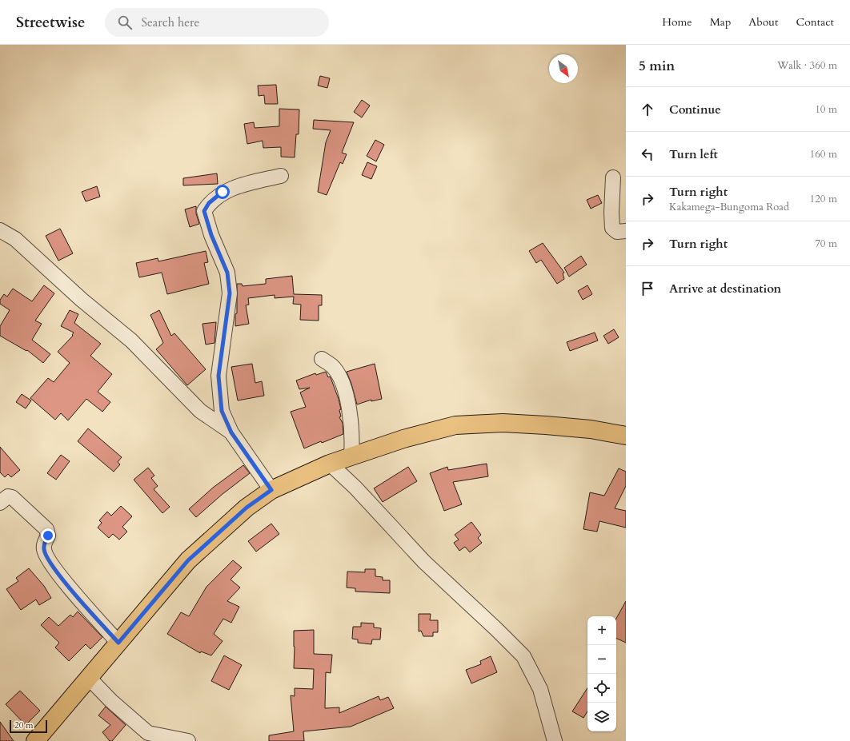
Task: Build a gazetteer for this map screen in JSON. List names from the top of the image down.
{
  "scale_bar": "20 m",
  "north": "bottom right",
  "page": {
    "header": "Streetwise",
    "search": "Search here",
    "nav": [
      "Home",
      "Map",
      "About",
      "Contact"
    ],
    "heading": ["5 min", "Walk · 360 m"],
    "list": [
      ["Continue", "10 m"],
      ["Turn left", "160 m"],
      ["Turn right", "Kakamega-Bungoma Road", "120 m"],
      ["Turn right", "70 m"],
      "Arrive at destination"
    ],
    "map_buttons": ["+", "−"],
    "scale": "20 m"
  }
}
